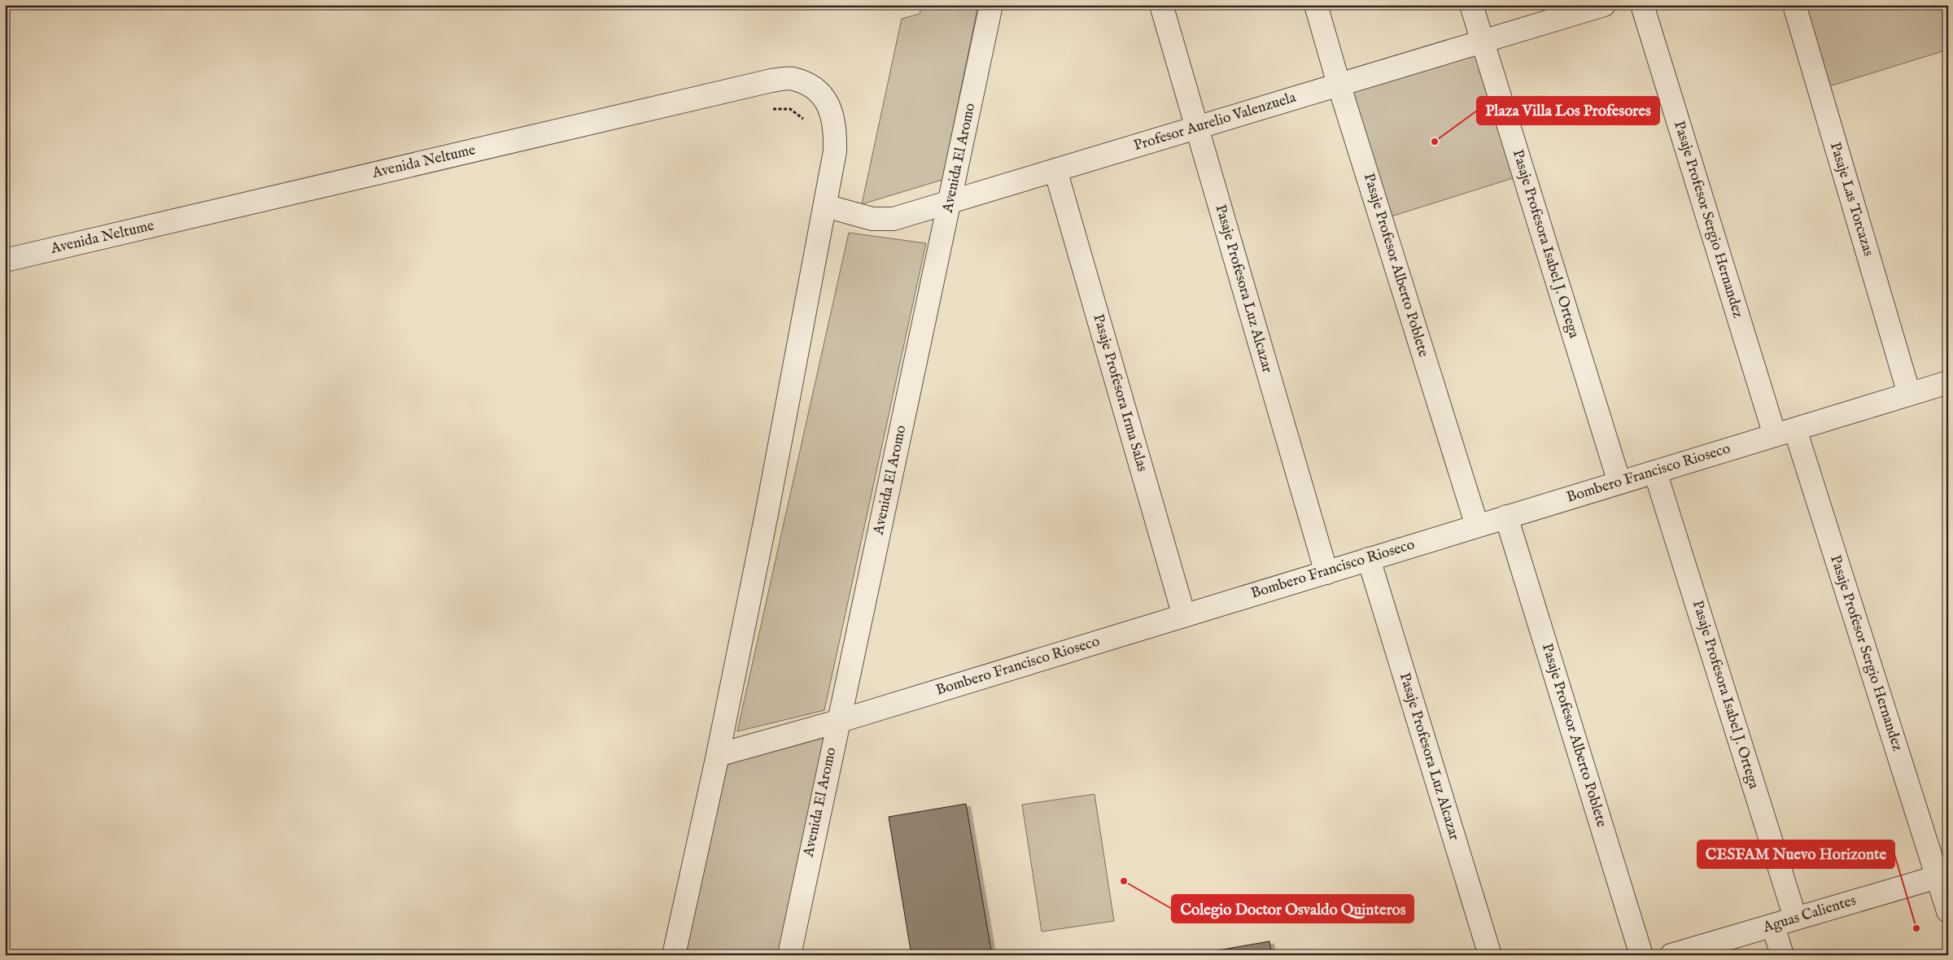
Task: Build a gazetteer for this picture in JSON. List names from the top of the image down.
{
  "streets": {
    "street": [
      "Profesor Aurelio Valenzuela",
      "Avenida El Aromo",
      "Avenida Neltume",
      "Pasaje Las Torcazas",
      "Pasaje Profesor Sergio Hernandez",
      "Pasaje Profesora Isabel J. Ortega",
      "Pasaje Profesor Alberto Poblete",
      "Pasaje Profesora Luz Alcazar",
      "Pasaje Profesora Irma Salas",
      "Bombero Francisco Rioseco",
      "Aguas Calientes"
    ]
  },
  "crossings": [
    ["Profesor Aurelio Valenzuela", "Avenida El Aromo"],
    ["Profesor Aurelio Valenzuela", "Avenida Neltume"],
    ["Profesor Aurelio Valenzuela", "Pasaje Profesora Isabel J. Ortega"],
    ["Profesor Aurelio Valenzuela", "Pasaje Profesor Alberto Poblete"],
    ["Profesor Aurelio Valenzuela", "Pasaje Profesora Luz Alcazar"],
    ["Profesor Aurelio Valenzuela", "Pasaje Profesora Irma Salas"],
    ["Avenida El Aromo", "Bombero Francisco Rioseco"],
    ["Pasaje Las Torcazas", "Bombero Francisco Rioseco"],
    ["Pasaje Profesor Sergio Hernandez", "Bombero Francisco Rioseco"],
    ["Pasaje Profesor Sergio Hernandez", "Aguas Calientes"],
    ["Pasaje Profesora Isabel J. Ortega", "Bombero Francisco Rioseco"],
    ["Pasaje Profesora Isabel J. Ortega", "Aguas Calientes"],
    ["Pasaje Profesor Alberto Poblete", "Bombero Francisco Rioseco"],
    ["Pasaje Profesora Luz Alcazar", "Bombero Francisco Rioseco"],
    ["Pasaje Profesora Irma Salas", "Bombero Francisco Rioseco"]
  ],
  "places": ["Plaza Villa Los Profesores", "Colegio Doctor Osvaldo Quinteros", "CESFAM Nuevo Horizonte"]
}
